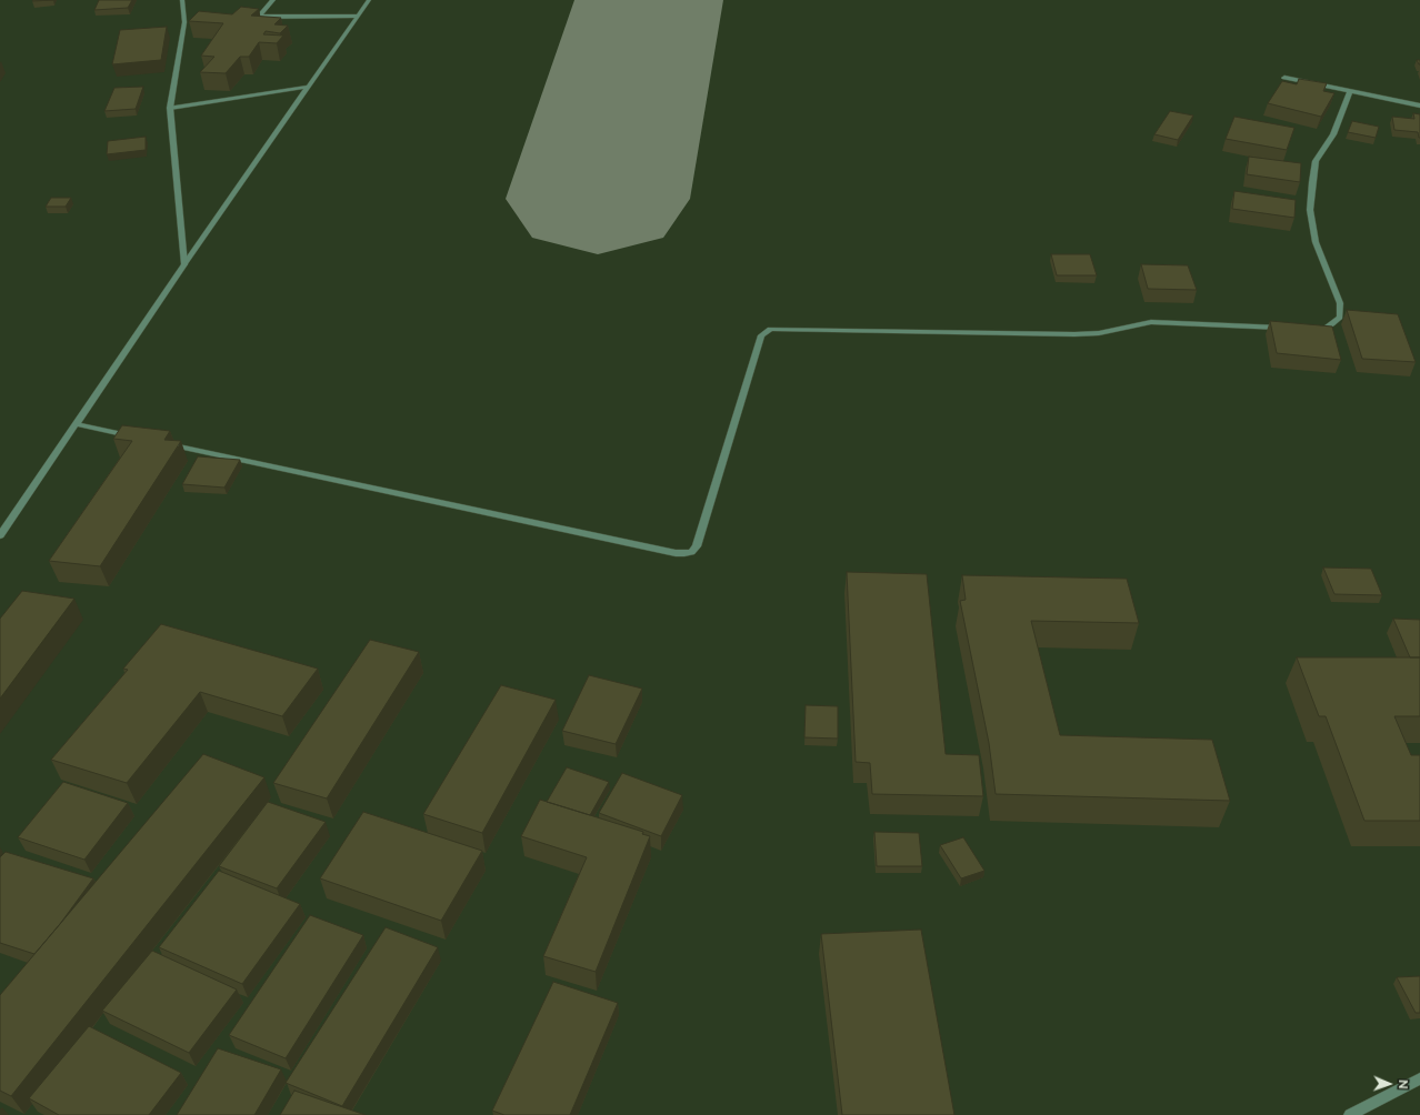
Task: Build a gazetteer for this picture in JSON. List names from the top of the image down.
{
  "north": "right"
}
